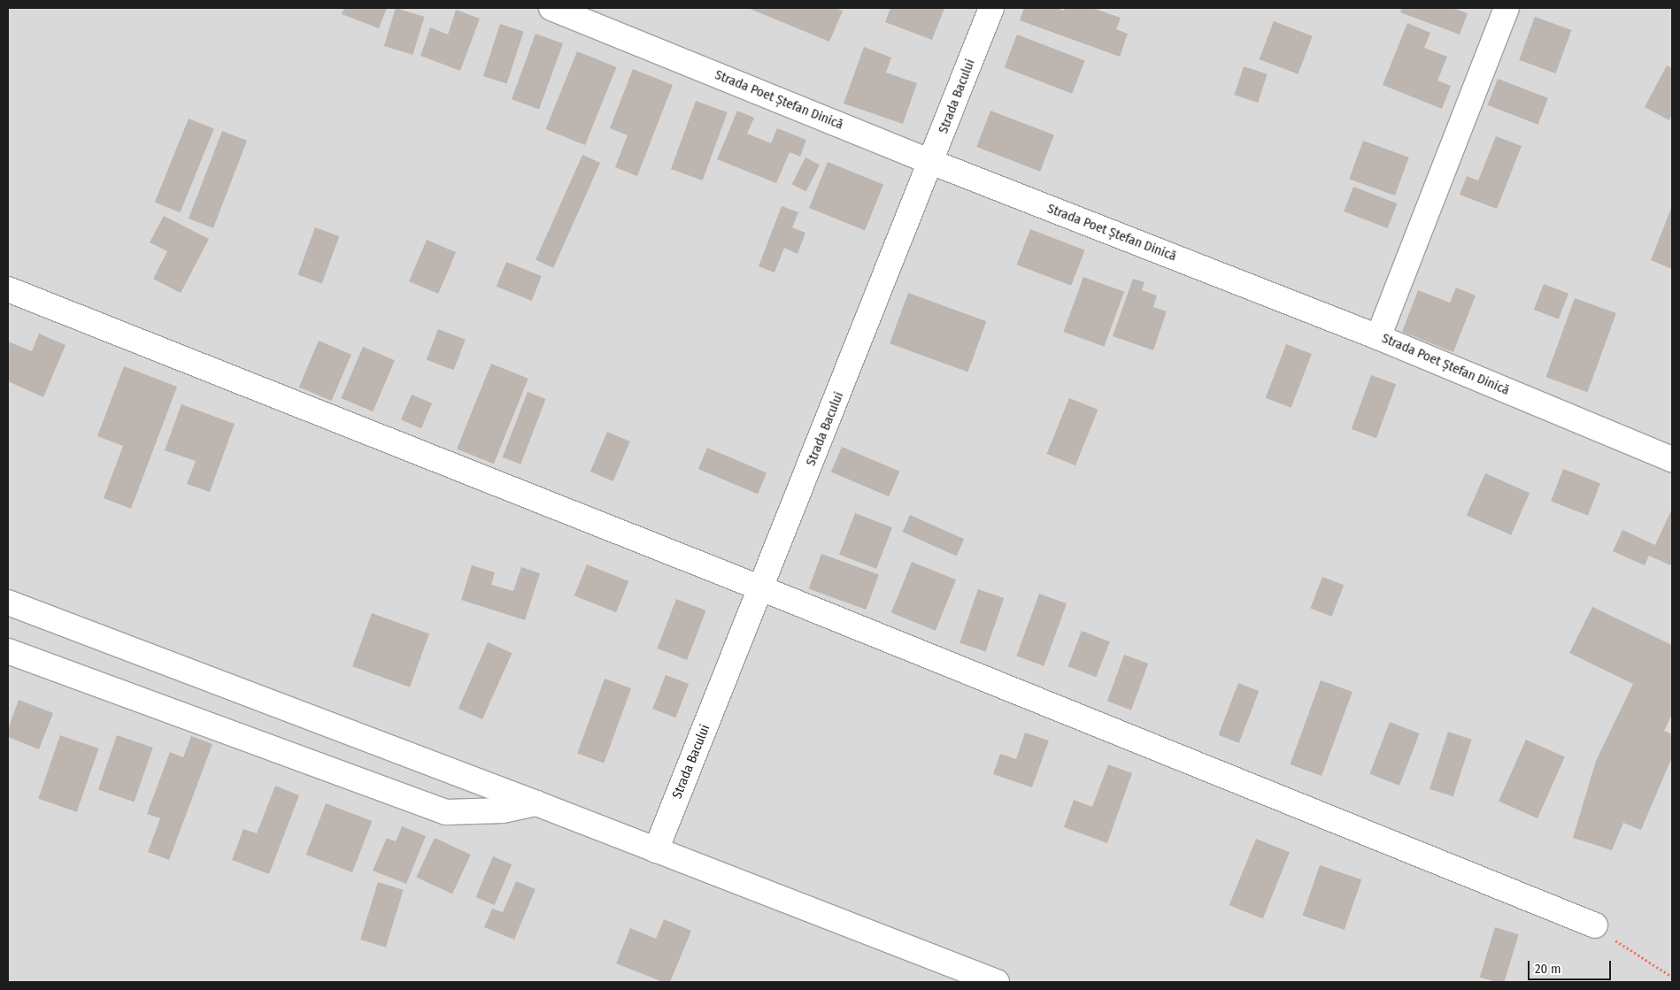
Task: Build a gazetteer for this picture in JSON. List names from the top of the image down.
{
  "streets": {
    "street": ["Strada Bacului", "Strada Poet Ștefan Dinică"]
  },
  "crossings": [
    ["Strada Bacului", "Strada Poet Ștefan Dinică"]
  ],
  "scale_bar": "20 m"
}
